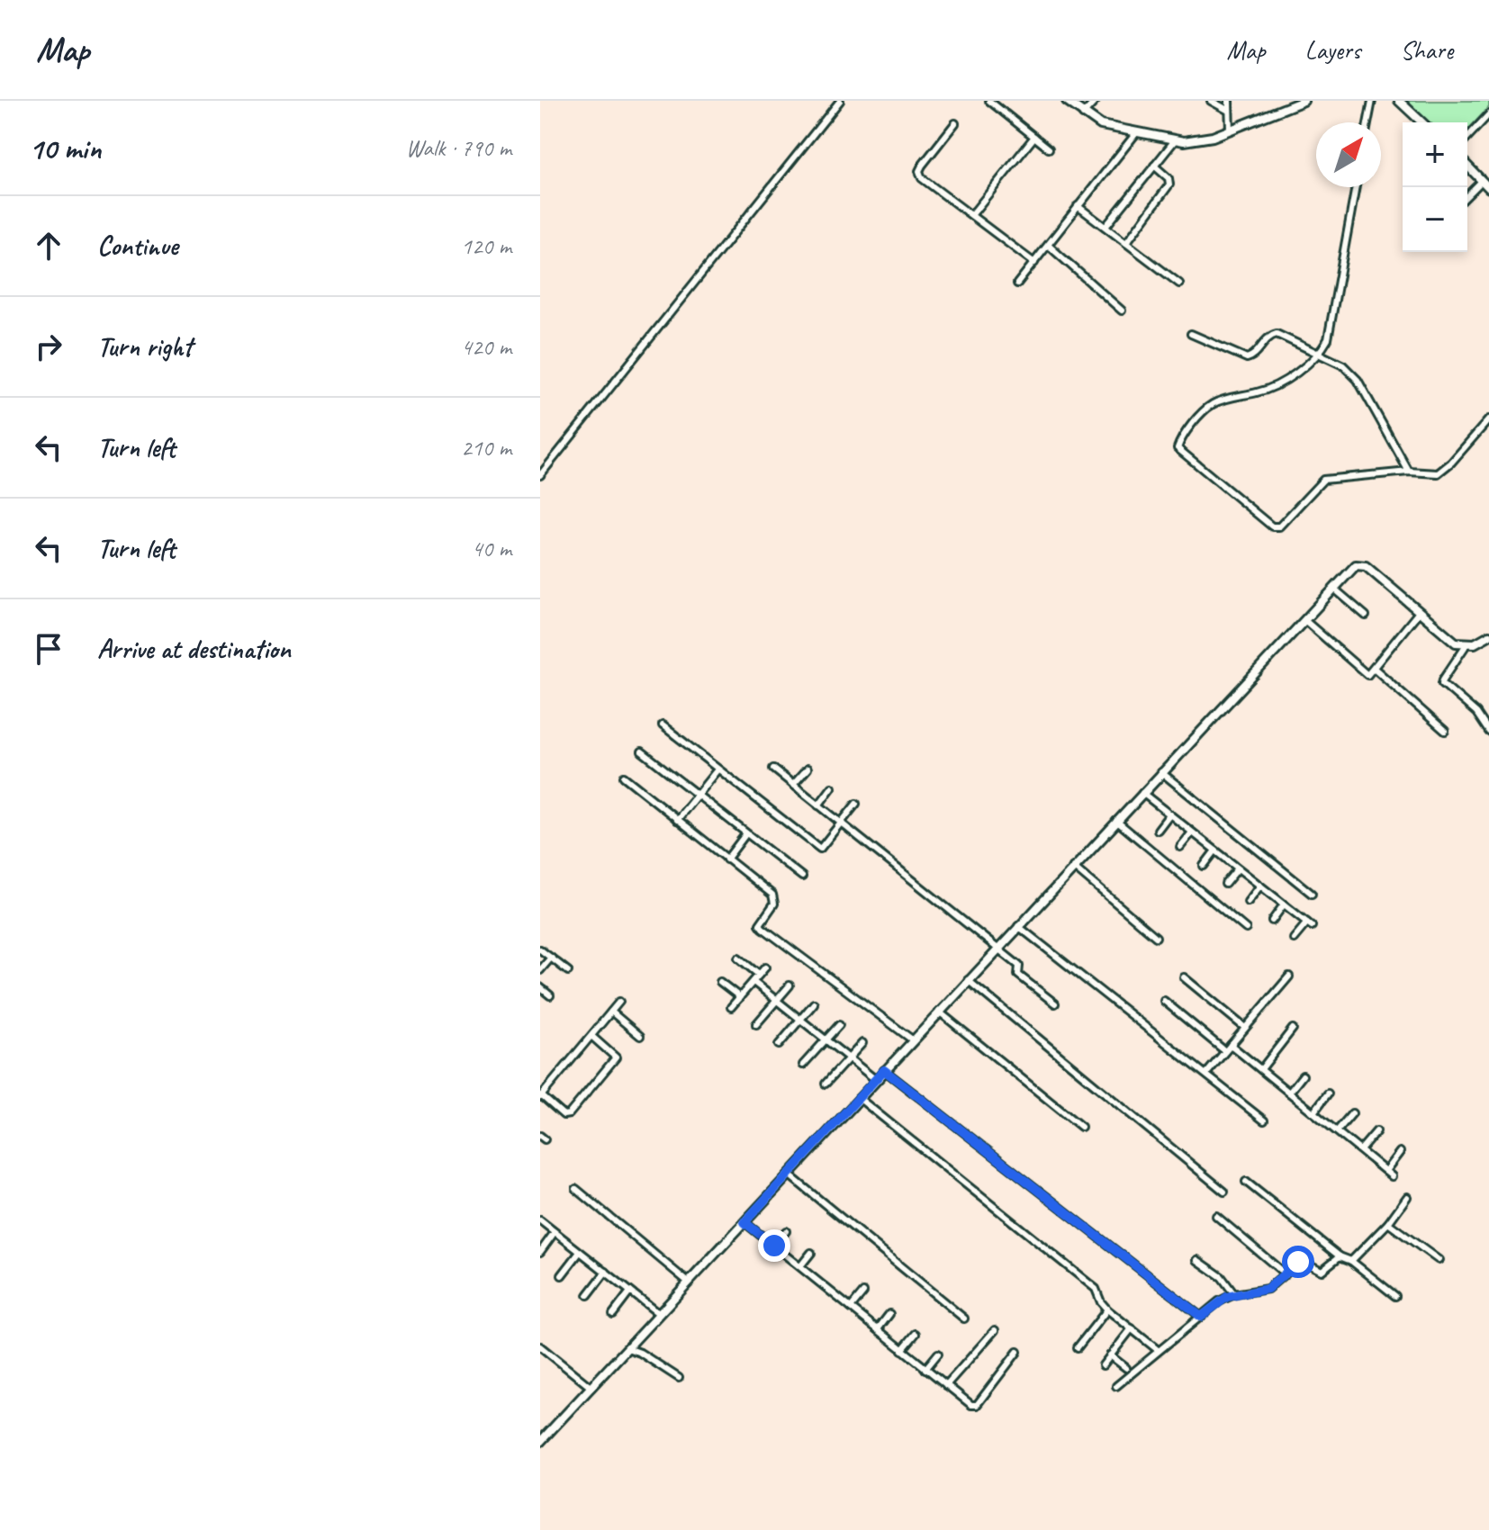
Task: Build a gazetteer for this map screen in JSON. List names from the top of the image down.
{
  "north": "top right",
  "page": {
    "header": "Map",
    "nav": ["Map", "Layers", "Share"],
    "heading": ["10 min", "Walk · 790 m"],
    "map_buttons": ["+", "−"],
    "list": [
      ["Continue", "120 m"],
      ["Turn right", "420 m"],
      ["Turn left", "210 m"],
      ["Turn left", "40 m"],
      "Arrive at destination"
    ]
  }
}
